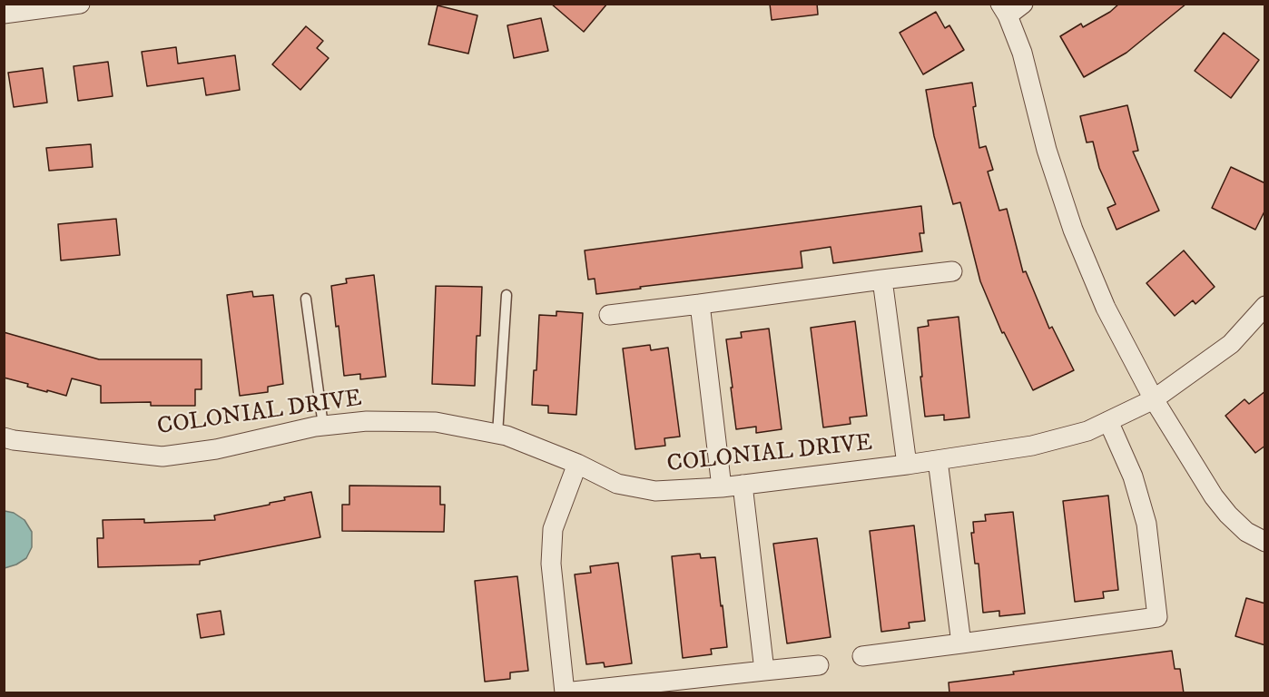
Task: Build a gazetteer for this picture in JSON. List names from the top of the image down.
{
  "streets": {
    "street": ["COLONIAL DRIVE"]
  }
}
